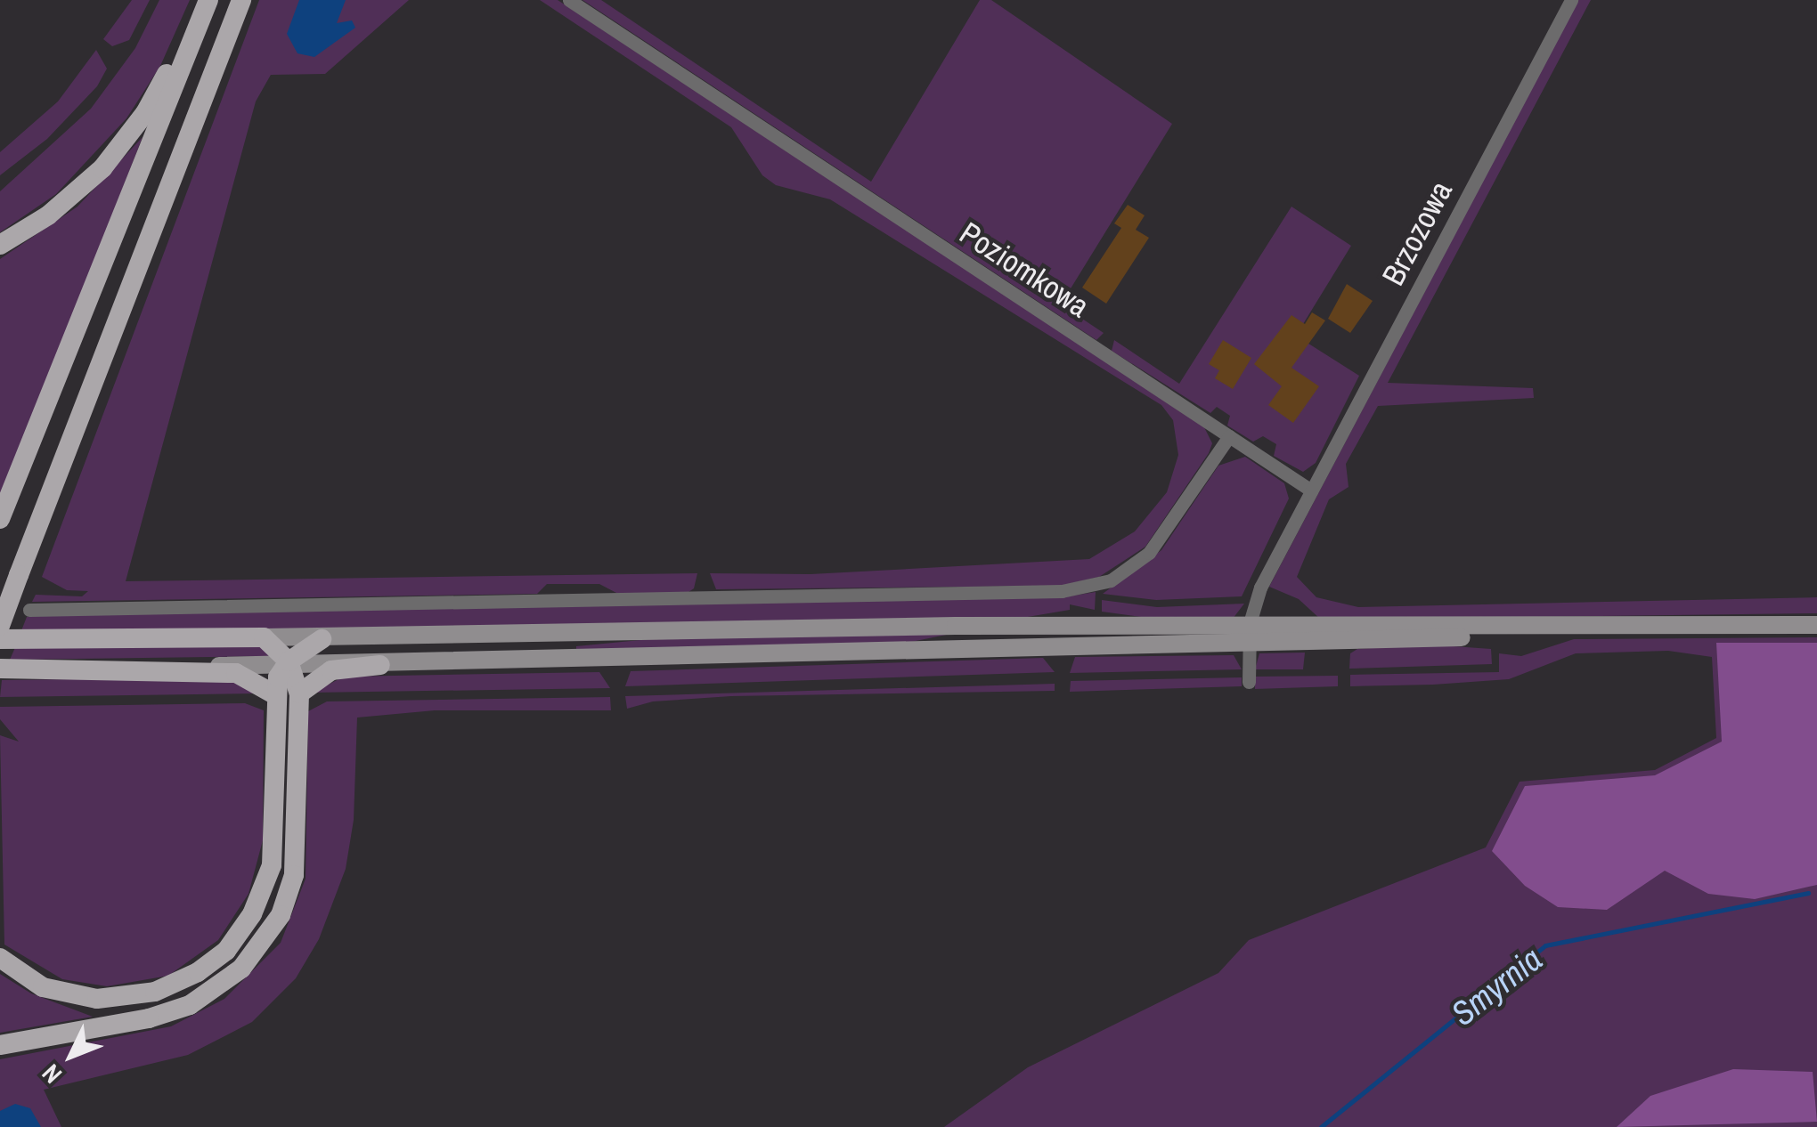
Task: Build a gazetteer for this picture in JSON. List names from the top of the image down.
{
  "streets": {
    "street": ["Brzozowa", "Poziomkowa"]
  },
  "crossings": [
    ["Brzozowa", "Poziomkowa"]
  ],
  "water": ["Smyrnia"],
  "north": "bottom left"
}
